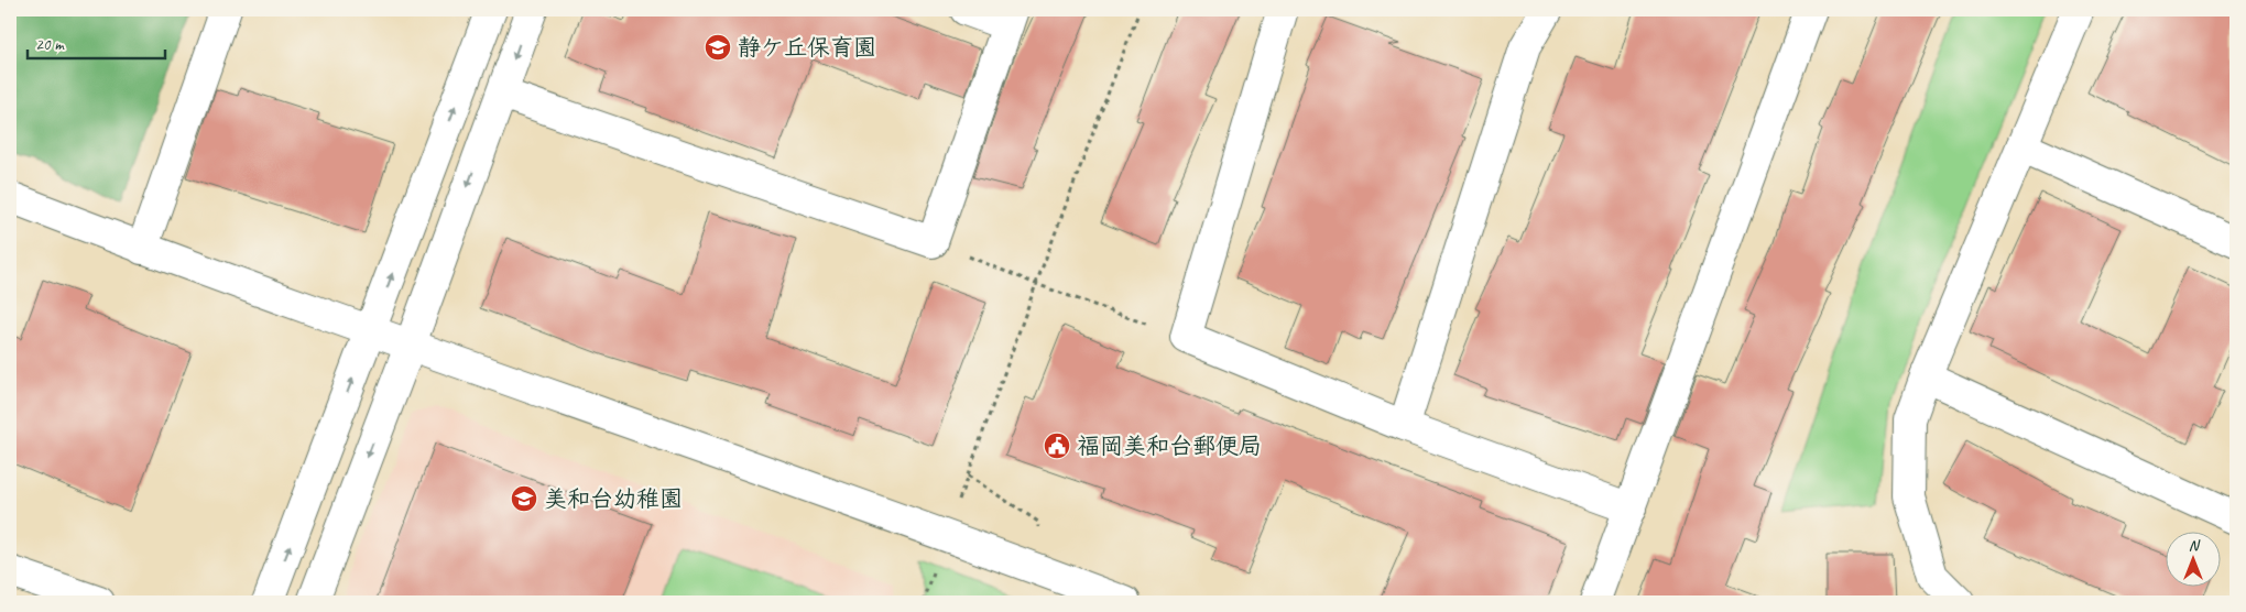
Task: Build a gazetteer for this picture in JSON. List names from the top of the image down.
{
  "places": {
    "school or university": ["静ケ丘保育園", "美和台幼稚園"],
    "public building": ["福岡美和台郵便局"]
  },
  "scale_bar": "20 m",
  "north": "top"
}
